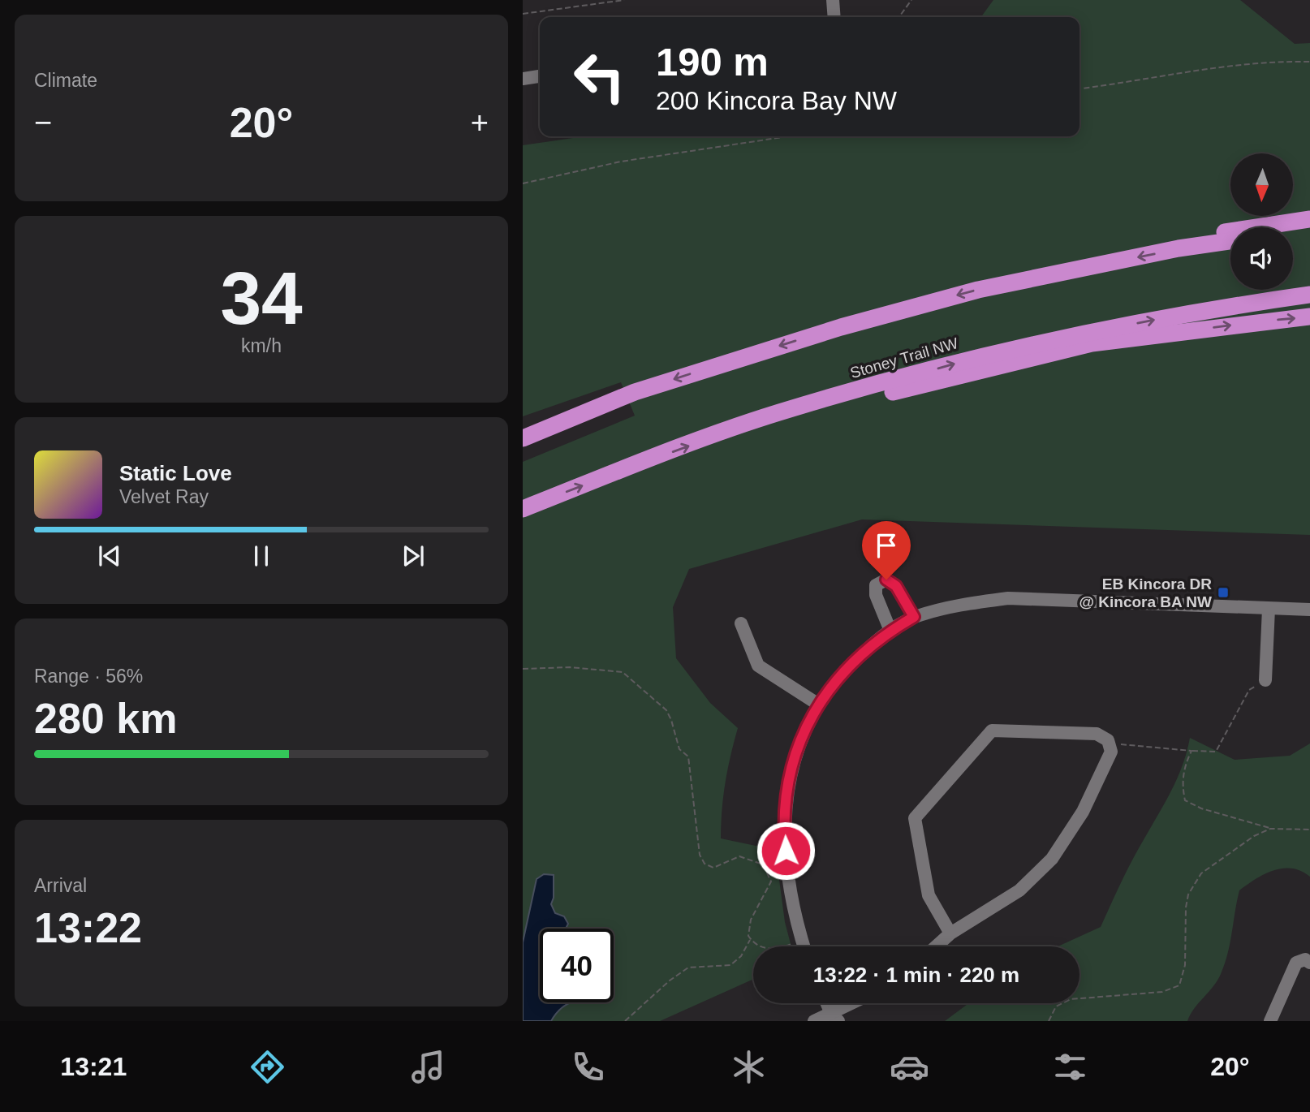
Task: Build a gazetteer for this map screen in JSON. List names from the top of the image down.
{
  "streets": {
    "highway": ["Stoney Trail NW"]
  },
  "places": {
    "transit": ["EB Kincora DR @ Kincora BA NW"]
  },
  "north": "bottom",
  "page": {
    "tile": [
      "Climate",
      ["34", "km/h"],
      ["Range · 56%", "280 km"],
      ["Arrival", "13:22"]
    ],
    "turn": ["190 m", "200 Kincora Bay NW"],
    "heat": ["−", "20°", "+"],
    "song": ["Static Love", "Velvet Ray"],
    "limit": "40",
    "trip": "13:22 · 1 min · 220 m",
    "tabs": ["13:21", "20°"]
  }
}
